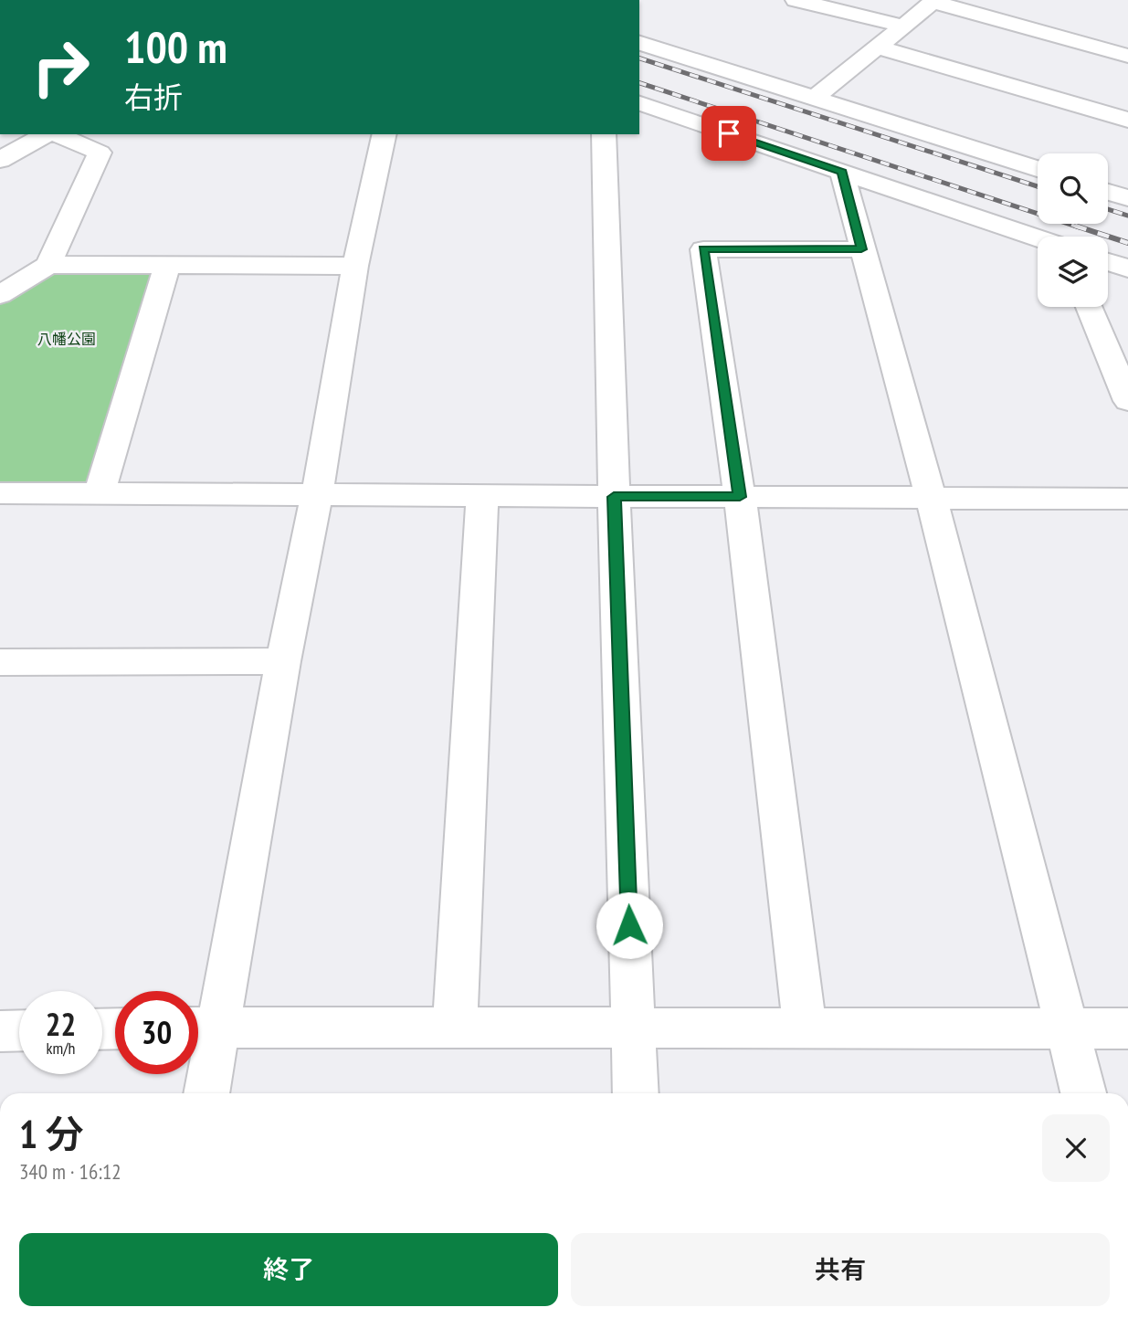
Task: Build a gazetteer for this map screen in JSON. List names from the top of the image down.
{
  "parks": ["八幡公園"],
  "page": {
    "turn": ["100 m", "右折"],
    "speed": "22 km/h",
    "limit": "30",
    "heading": ["1 分", "340 m · 16:12"],
    "buttons": ["終了", "共有"]
  }
}
